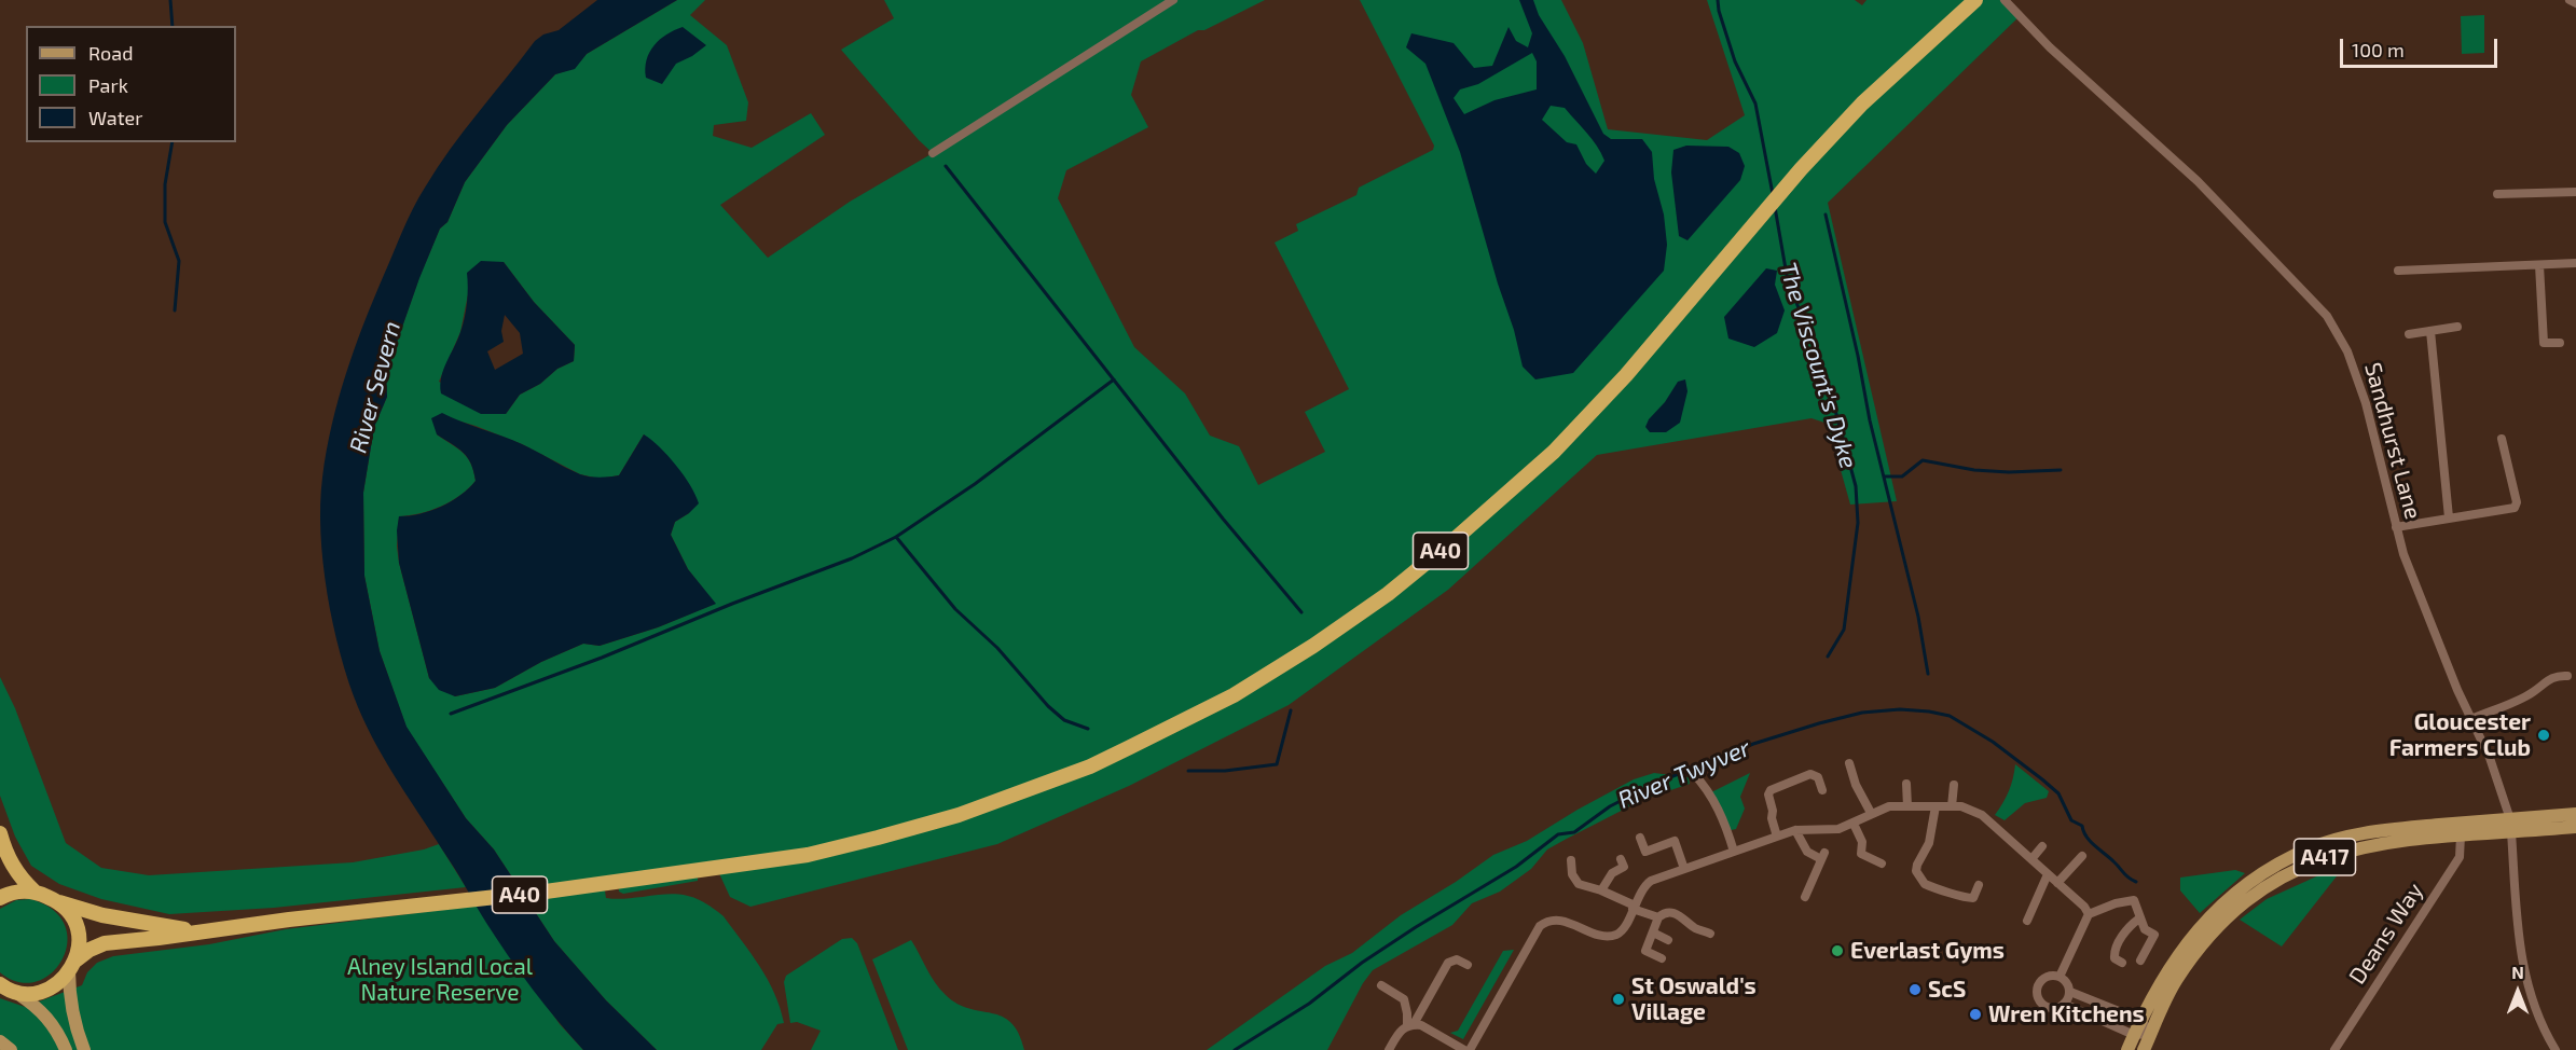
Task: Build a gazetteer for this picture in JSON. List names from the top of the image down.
{
  "streets": {
    "highway": ["A40"],
    "main road": ["A417"],
    "street": ["Sandhurst Lane", "Deans Way"]
  },
  "crossings": [
    ["Sandhurst Lane", "A417"],
    ["A417", "Deans Way"]
  ],
  "water": ["The Viscount's Dyke", "River Severn", "River Twyver"],
  "parks": ["Alney Island Local Nature Reserve"],
  "places": [
    "Gloucester Farmers Club",
    "Everlast Gyms",
    "ScS",
    "St Oswald's Village",
    "Wren Kitchens"
  ],
  "legend": ["Road", "Park", "Water"],
  "scale_bar": "100 m",
  "north": "top"
}
